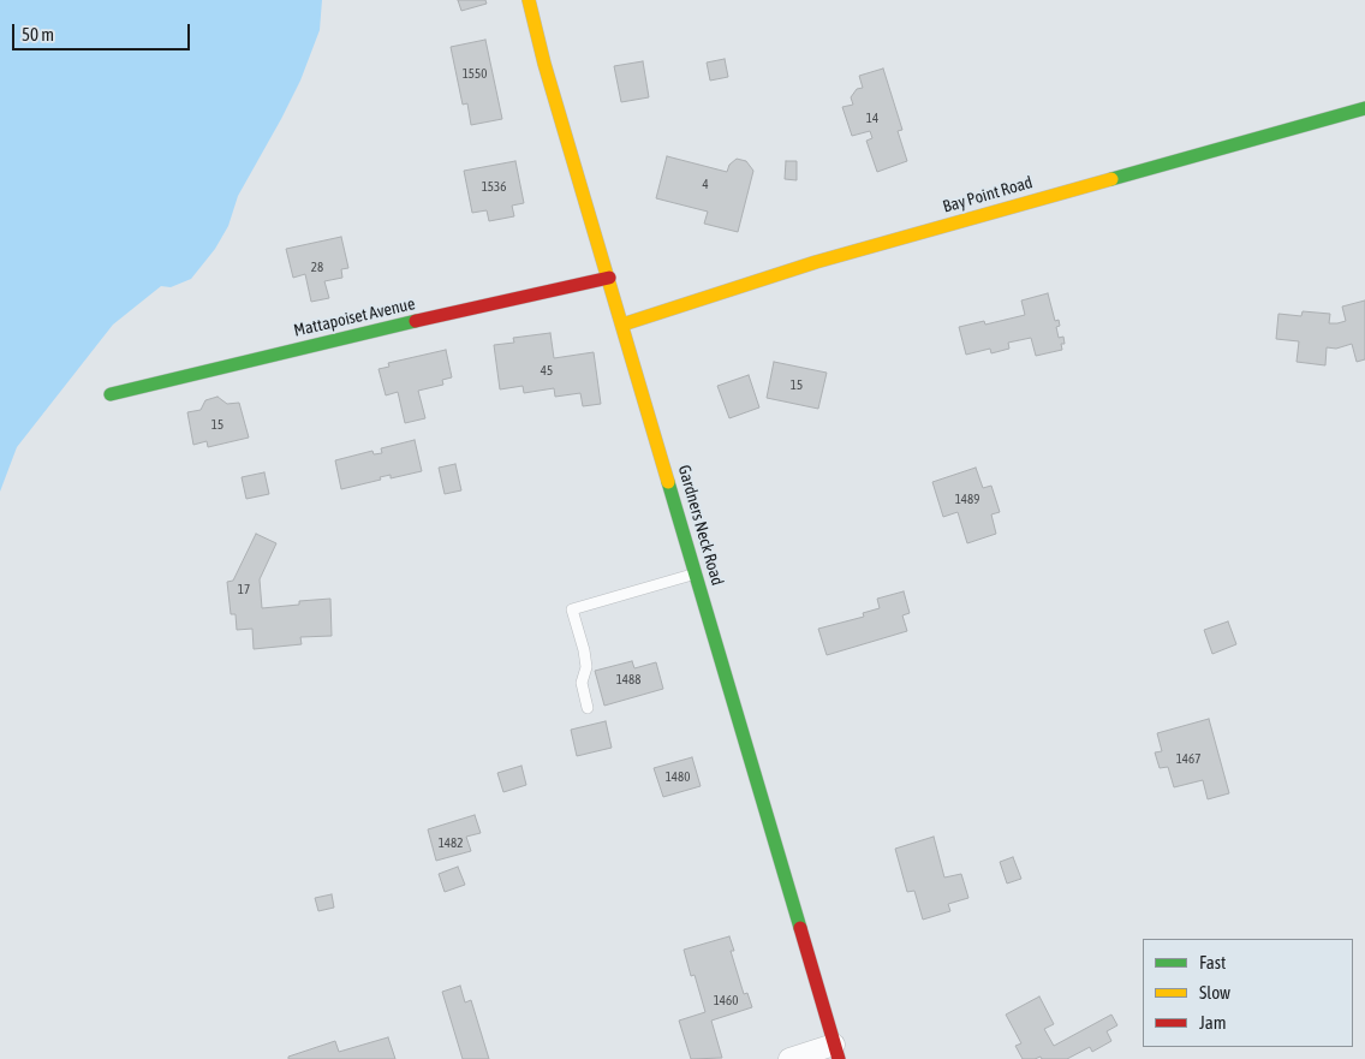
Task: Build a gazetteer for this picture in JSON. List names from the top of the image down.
{
  "streets": {
    "street": ["Bay Point Road", "Mattapoiset Avenue", "Gardners Neck Road"]
  },
  "crossings": [
    ["Bay Point Road", "Gardners Neck Road"],
    ["Mattapoiset Avenue", "Gardners Neck Road"]
  ],
  "house_numbers": [
    "1550",
    "14",
    "4",
    "1536",
    "28",
    "45",
    "15",
    "15",
    "1489",
    "17",
    "1488",
    "1467",
    "1480",
    "1482",
    "1460"
  ],
  "legend": ["Fast", "Slow", "Jam"],
  "scale_bar": "50 m"
}
